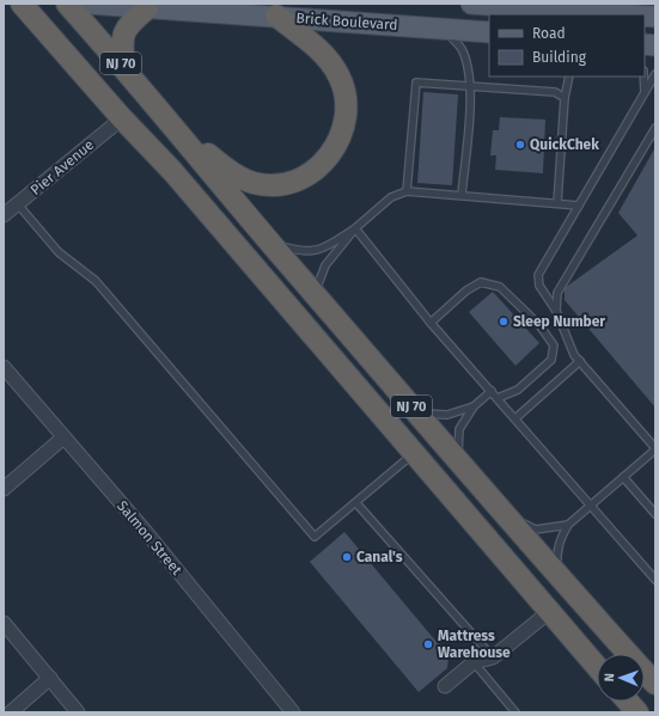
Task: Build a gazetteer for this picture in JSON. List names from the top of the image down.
{
  "streets": {
    "highway": ["NJ 70"],
    "main road": ["Brick Boulevard"],
    "street": ["Pier Avenue", "Salmon Street"]
  },
  "crossings": [
    ["NJ 70", "Pier Avenue"]
  ],
  "places": [
    "QuickChek",
    "Sleep Number",
    "Canal's",
    "Mattress Warehouse"
  ],
  "legend": ["Road", "Building"],
  "north": "left"
}
